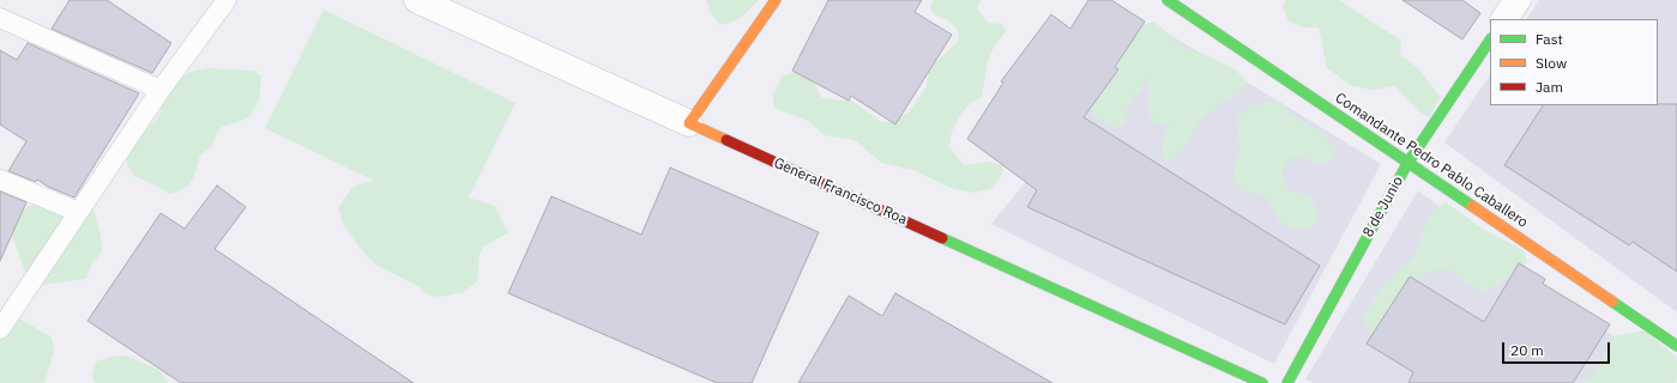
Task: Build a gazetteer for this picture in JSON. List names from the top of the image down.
{
  "streets": {
    "street": ["Comandante Pedro Pablo Caballero", "General Francisco Roa", "8 de Junio"]
  },
  "crossings": [
    ["Comandante Pedro Pablo Caballero", "8 de Junio"]
  ],
  "legend": ["Fast", "Slow", "Jam"],
  "scale_bar": "20 m"
}
